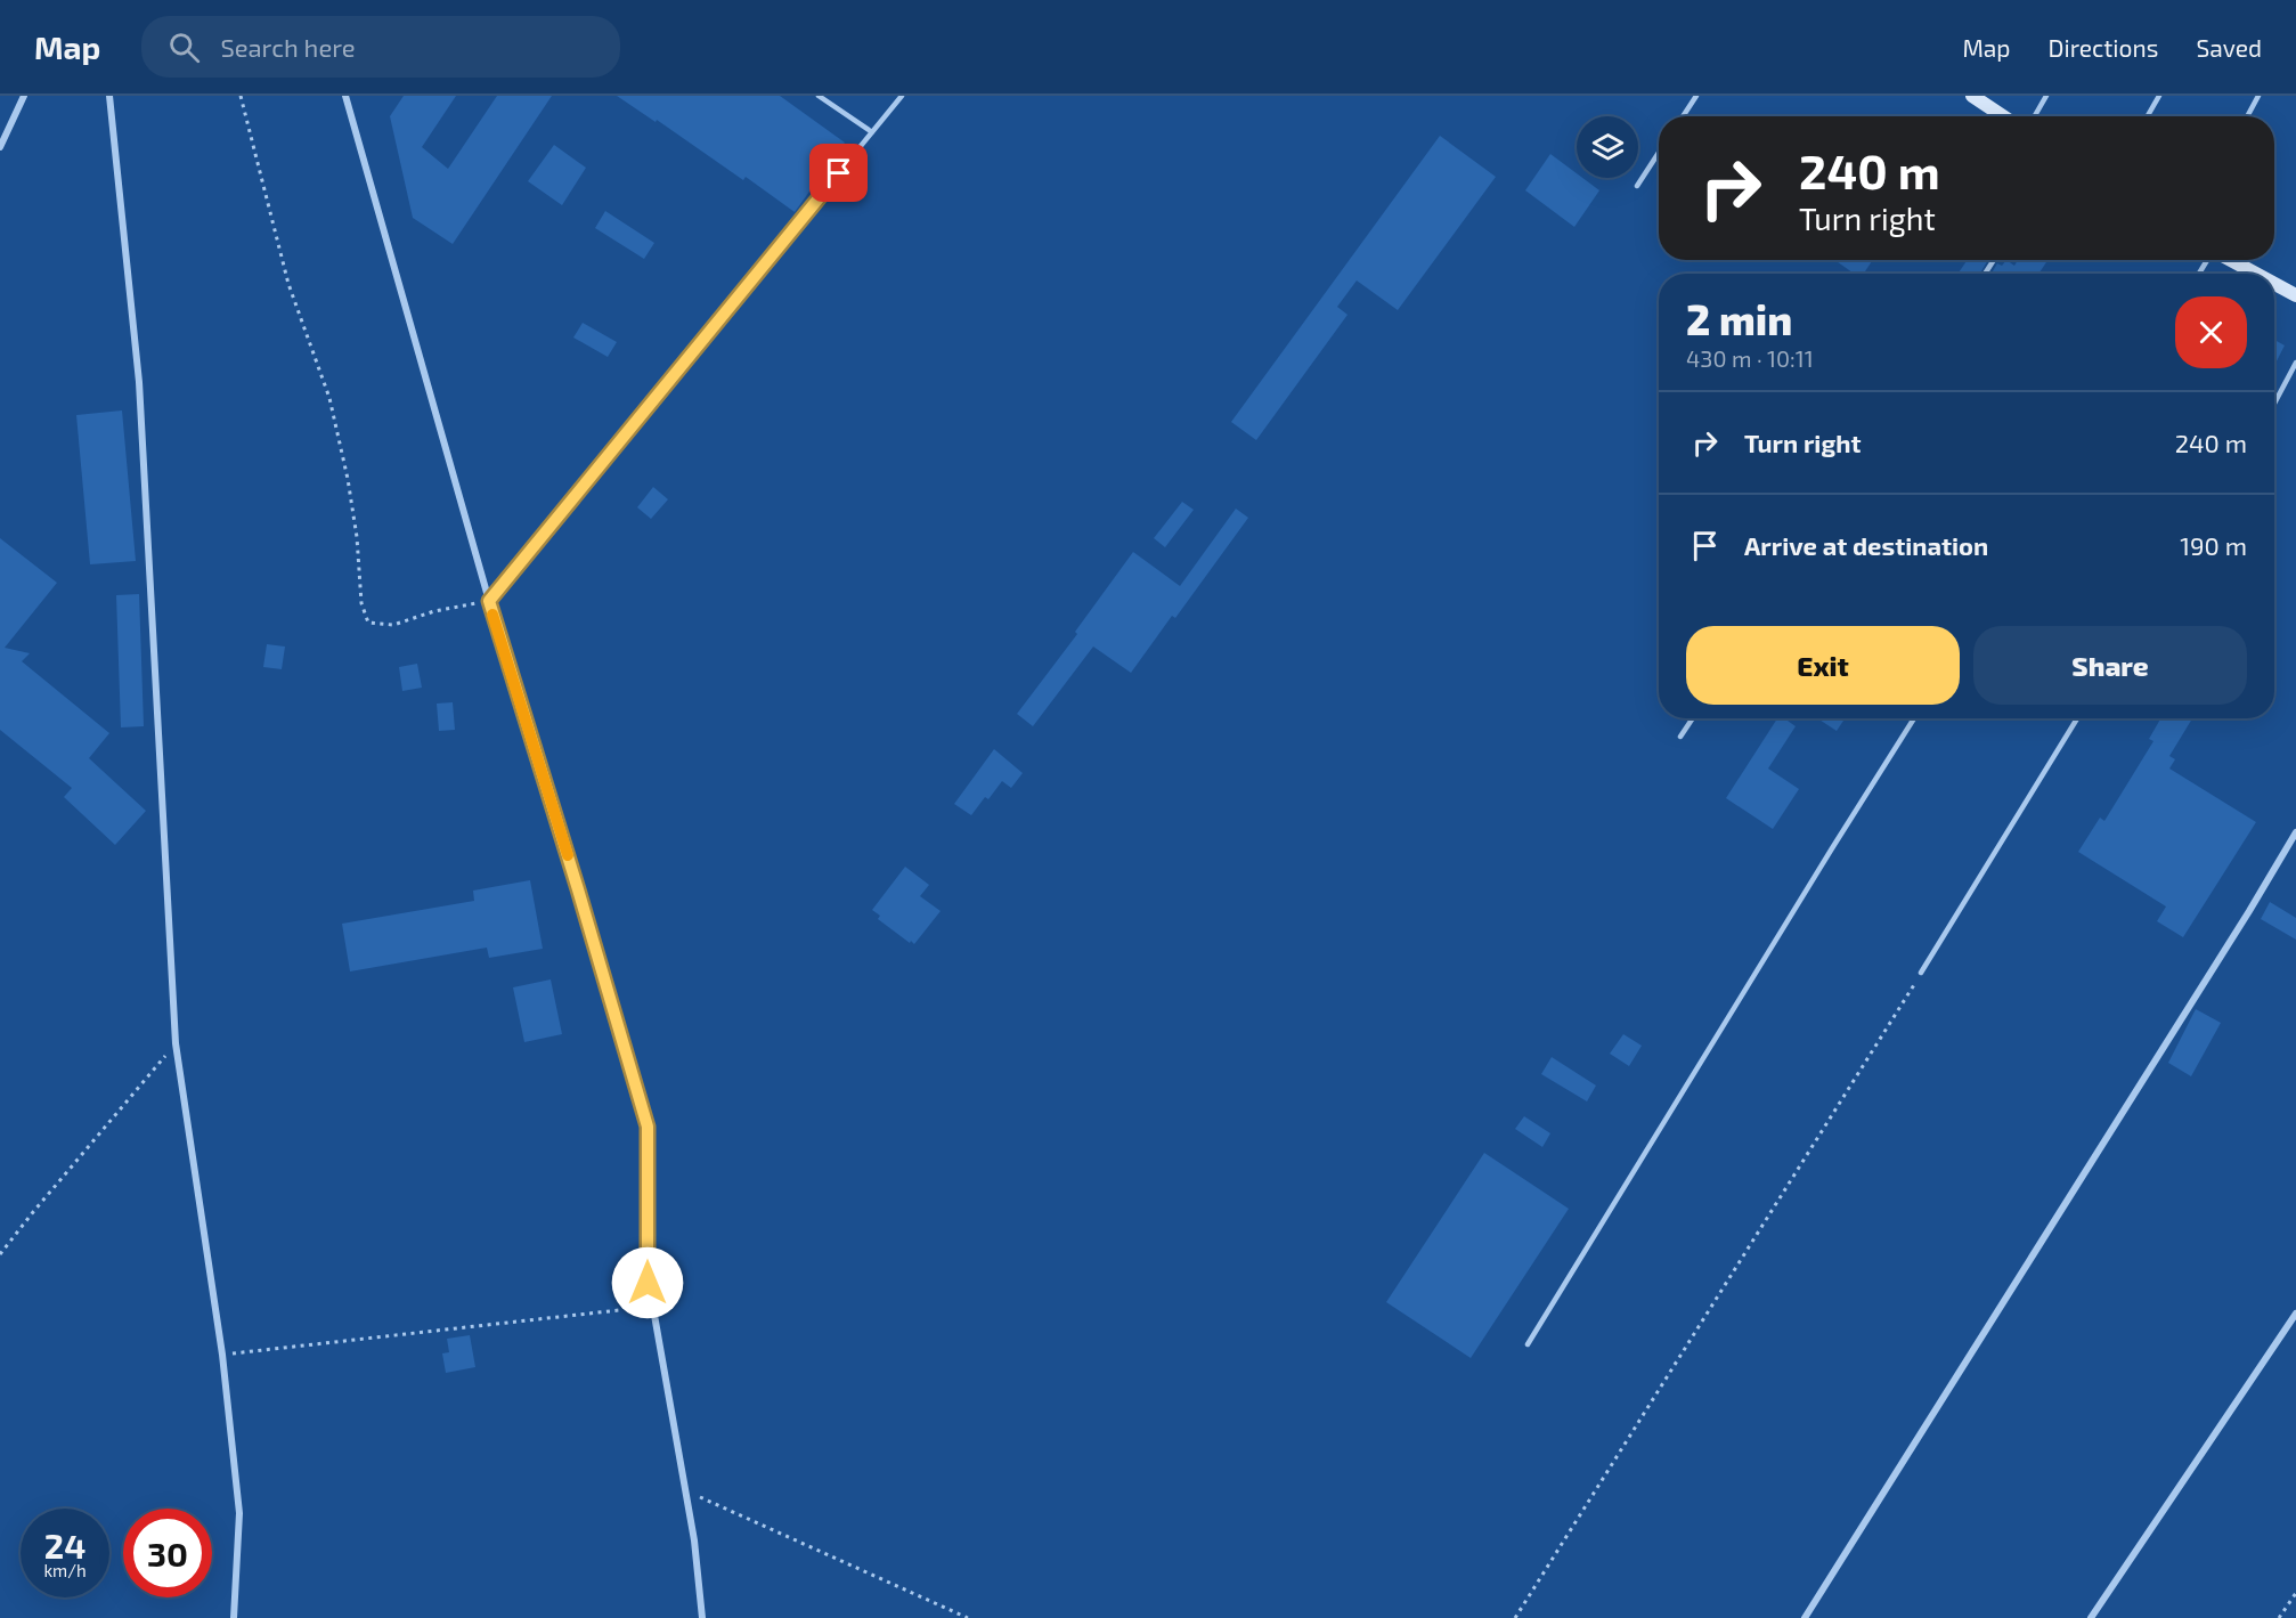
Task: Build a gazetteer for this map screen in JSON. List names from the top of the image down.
{
  "page": {
    "header": "Map",
    "search": "Search here",
    "nav": ["Map", "Directions", "Saved"],
    "turn": ["240 m", "Turn right"],
    "heading": ["2 min", "430 m · 10:11"],
    "list": [
      {
        "name": "Turn right",
        "value": "240 m"
      },
      {
        "name": "Arrive at destination",
        "value": "190 m"
      }
    ],
    "buttons": ["Exit", "Share"],
    "speed": "24 km/h",
    "limit": "30"
  }
}
